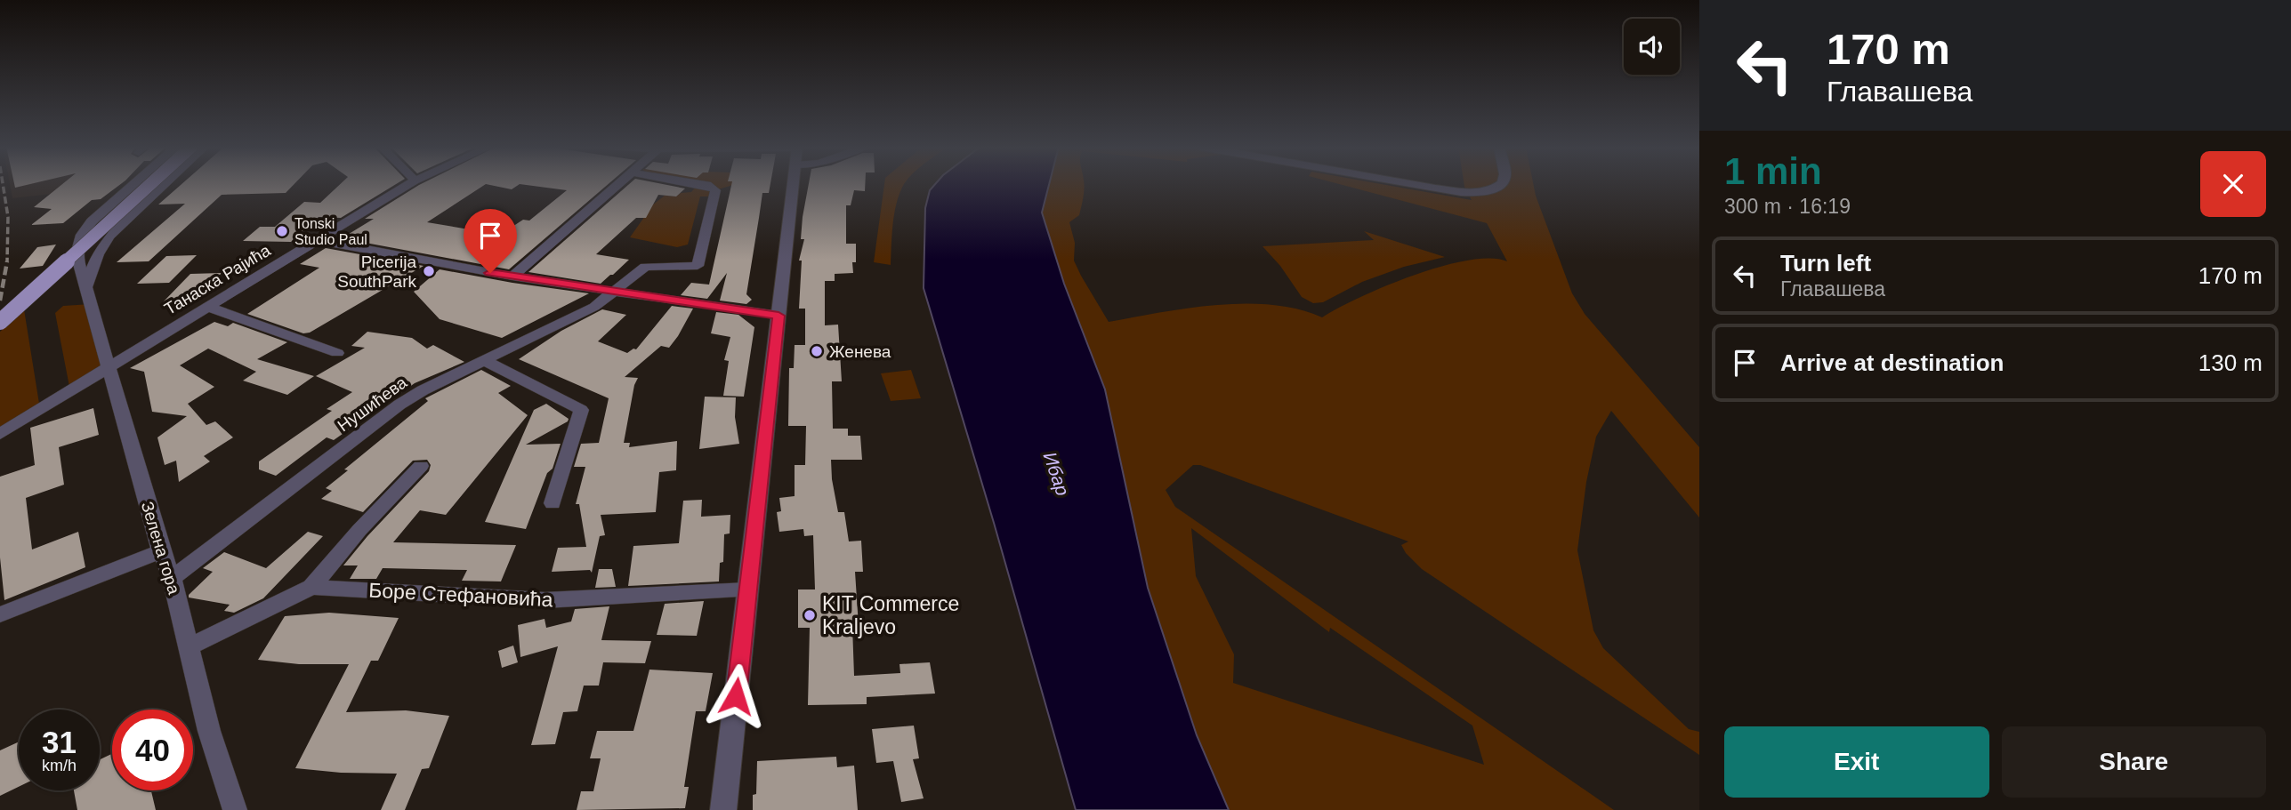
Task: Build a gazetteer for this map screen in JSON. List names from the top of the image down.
{
  "streets": {
    "street": [
      "Танаска Рајића",
      "Нушићева",
      "Зелена гора",
      "Боре Стефановића"
    ]
  },
  "crossings": [
    ["Танаска Рајића", "Зелена гора"],
    ["Нушићева", "Зелена гора"],
    ["Зелена гора", "Боре Стефановића"]
  ],
  "water": ["Ибар"],
  "places": [
    "Tonski Studio Paul",
    "Picerija SouthPark",
    "Женева",
    "KIT Commerce Kraljevo"
  ],
  "page": {
    "turn": ["170 m", "Главашева"],
    "heading": ["1 min", "300 m · 16:19"],
    "list": [
      {
        "name": "Turn left",
        "note": "Главашева",
        "value": "170 m"
      },
      {
        "name": "Arrive at destination",
        "value": "130 m"
      }
    ],
    "speed": "31 km/h",
    "limit": "40",
    "buttons": ["Exit", "Share"]
  }
}
